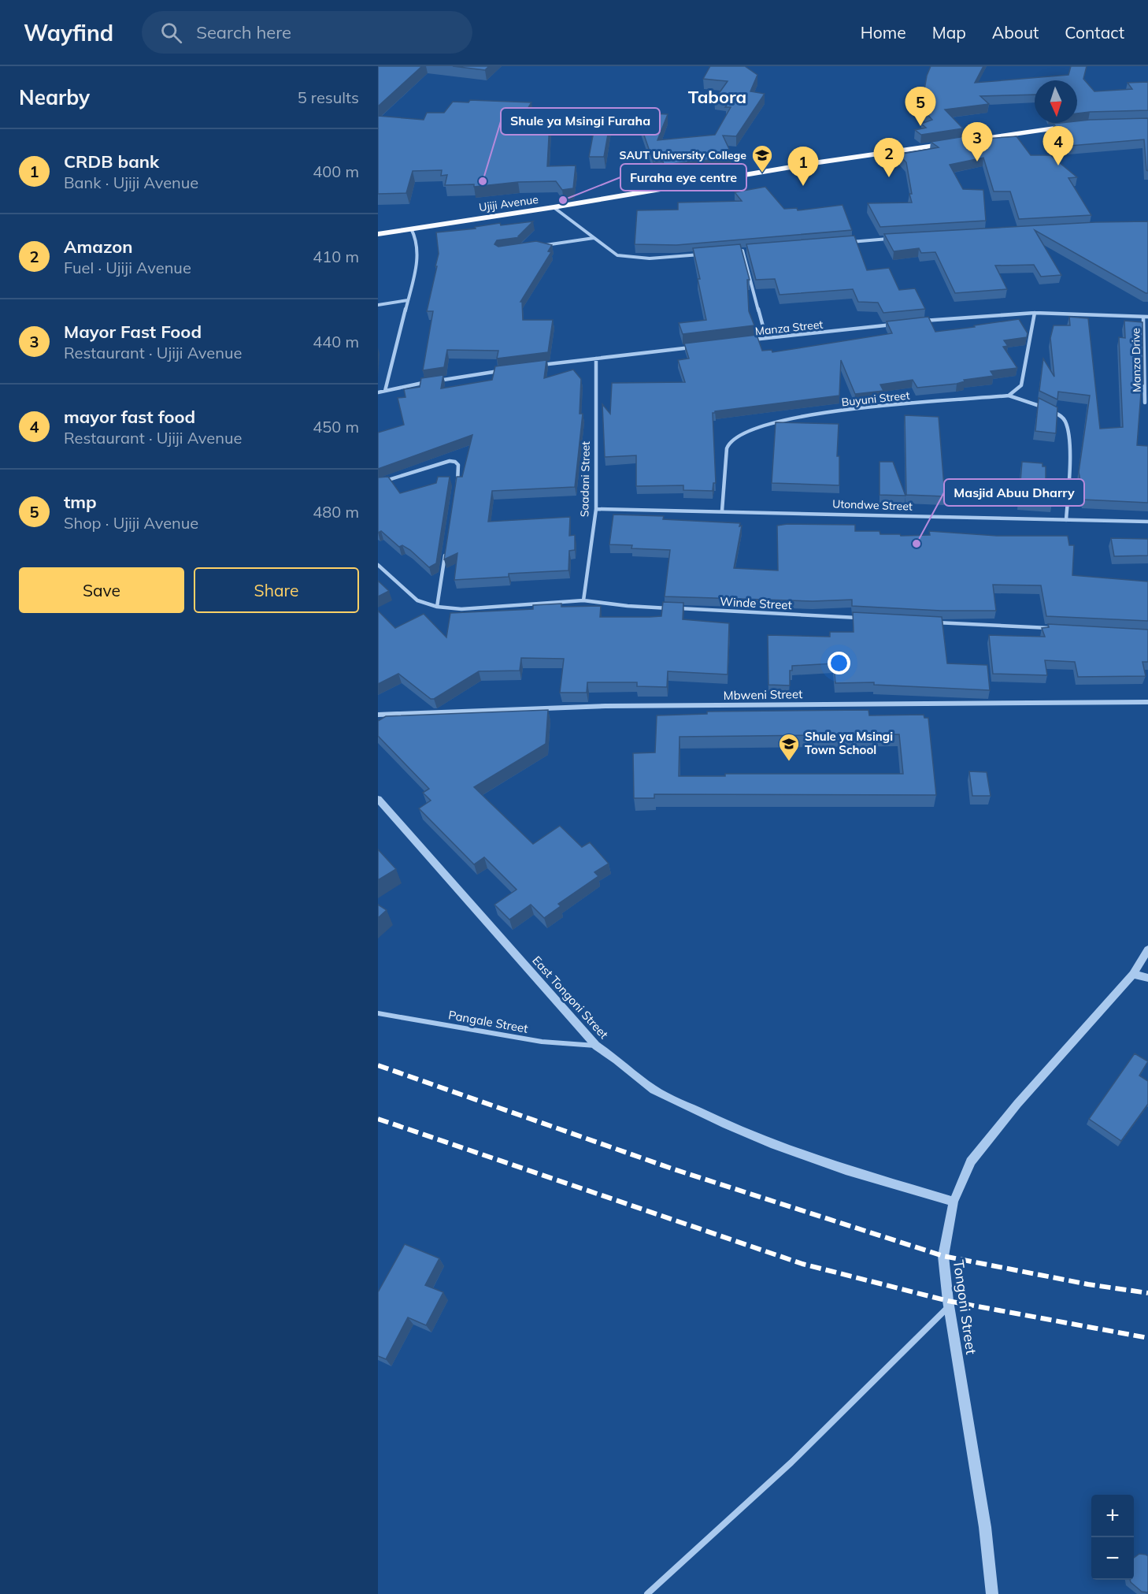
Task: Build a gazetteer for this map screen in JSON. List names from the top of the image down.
{
  "streets": {
    "highway": ["Ujiji Avenue"],
    "street": [
      "Manza Street",
      "Manza Drive",
      "Buyuni Street",
      "Saadani Street",
      "Utondwe Street",
      "Winde Street",
      "Mbweni Street",
      "East Tongoni Street",
      "Pangale Street",
      "Tongoni Street"
    ]
  },
  "crossings": [
    ["Buyuni Street", "Utondwe Street"],
    ["Saadani Street", "Utondwe Street"],
    ["Saadani Street", "Winde Street"],
    ["East Tongoni Street", "Pangale Street"],
    ["East Tongoni Street", "Tongoni Street"]
  ],
  "districts": ["Tabora"],
  "places": {
    "school or university": ["SAUT University College", "Shule ya Msingi Town School"],
    "other": ["Shule ya Msingi Furaha", "Furaha eye centre", "Masjid Abuu Dharry"]
  },
  "north": "bottom",
  "page": {
    "header": "Wayfind",
    "search": "Search here",
    "nav": [
      "Home",
      "Map",
      "About",
      "Contact"
    ],
    "heading": ["Nearby", "5 results"],
    "pins": [
      "5",
      "3",
      "4",
      "2",
      "1"
    ],
    "list": [
      {
        "mark": "1",
        "name": "CRDB bank",
        "note": "Bank · Ujiji Avenue",
        "value": "400 m"
      },
      {
        "mark": "2",
        "name": "Amazon",
        "note": "Fuel · Ujiji Avenue",
        "value": "410 m"
      },
      {
        "mark": "3",
        "name": "Mayor Fast Food",
        "note": "Restaurant · Ujiji Avenue",
        "value": "440 m"
      },
      {
        "mark": "4",
        "name": "mayor fast food",
        "note": "Restaurant · Ujiji Avenue",
        "value": "450 m"
      },
      {
        "mark": "5",
        "name": "tmp",
        "note": "Shop · Ujiji Avenue",
        "value": "480 m"
      }
    ],
    "buttons": ["Save", "Share"],
    "map_buttons": ["+", "−"]
  }
}
